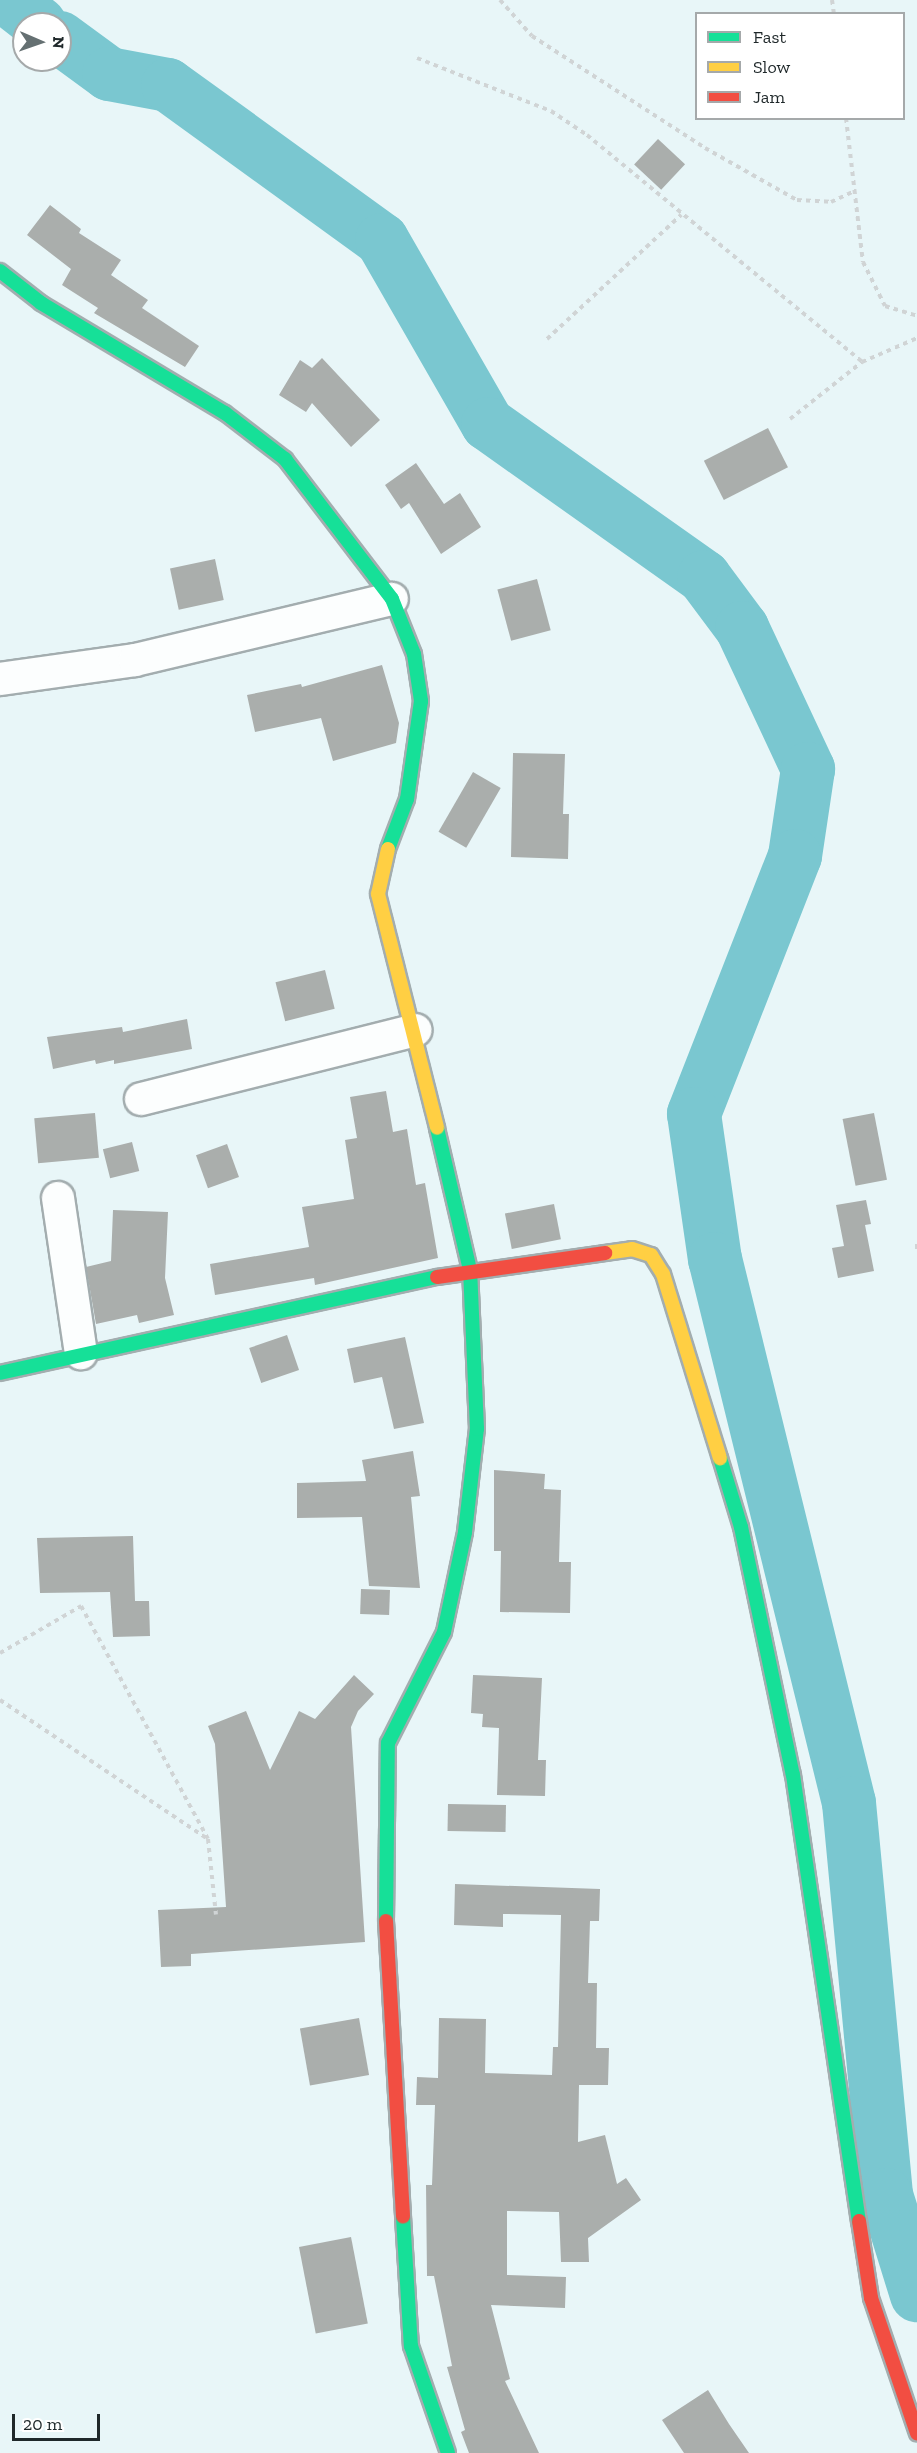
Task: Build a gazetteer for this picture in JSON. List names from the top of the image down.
{
  "legend": ["Fast", "Slow", "Jam"],
  "scale_bar": "20 m",
  "north": "right"
}
